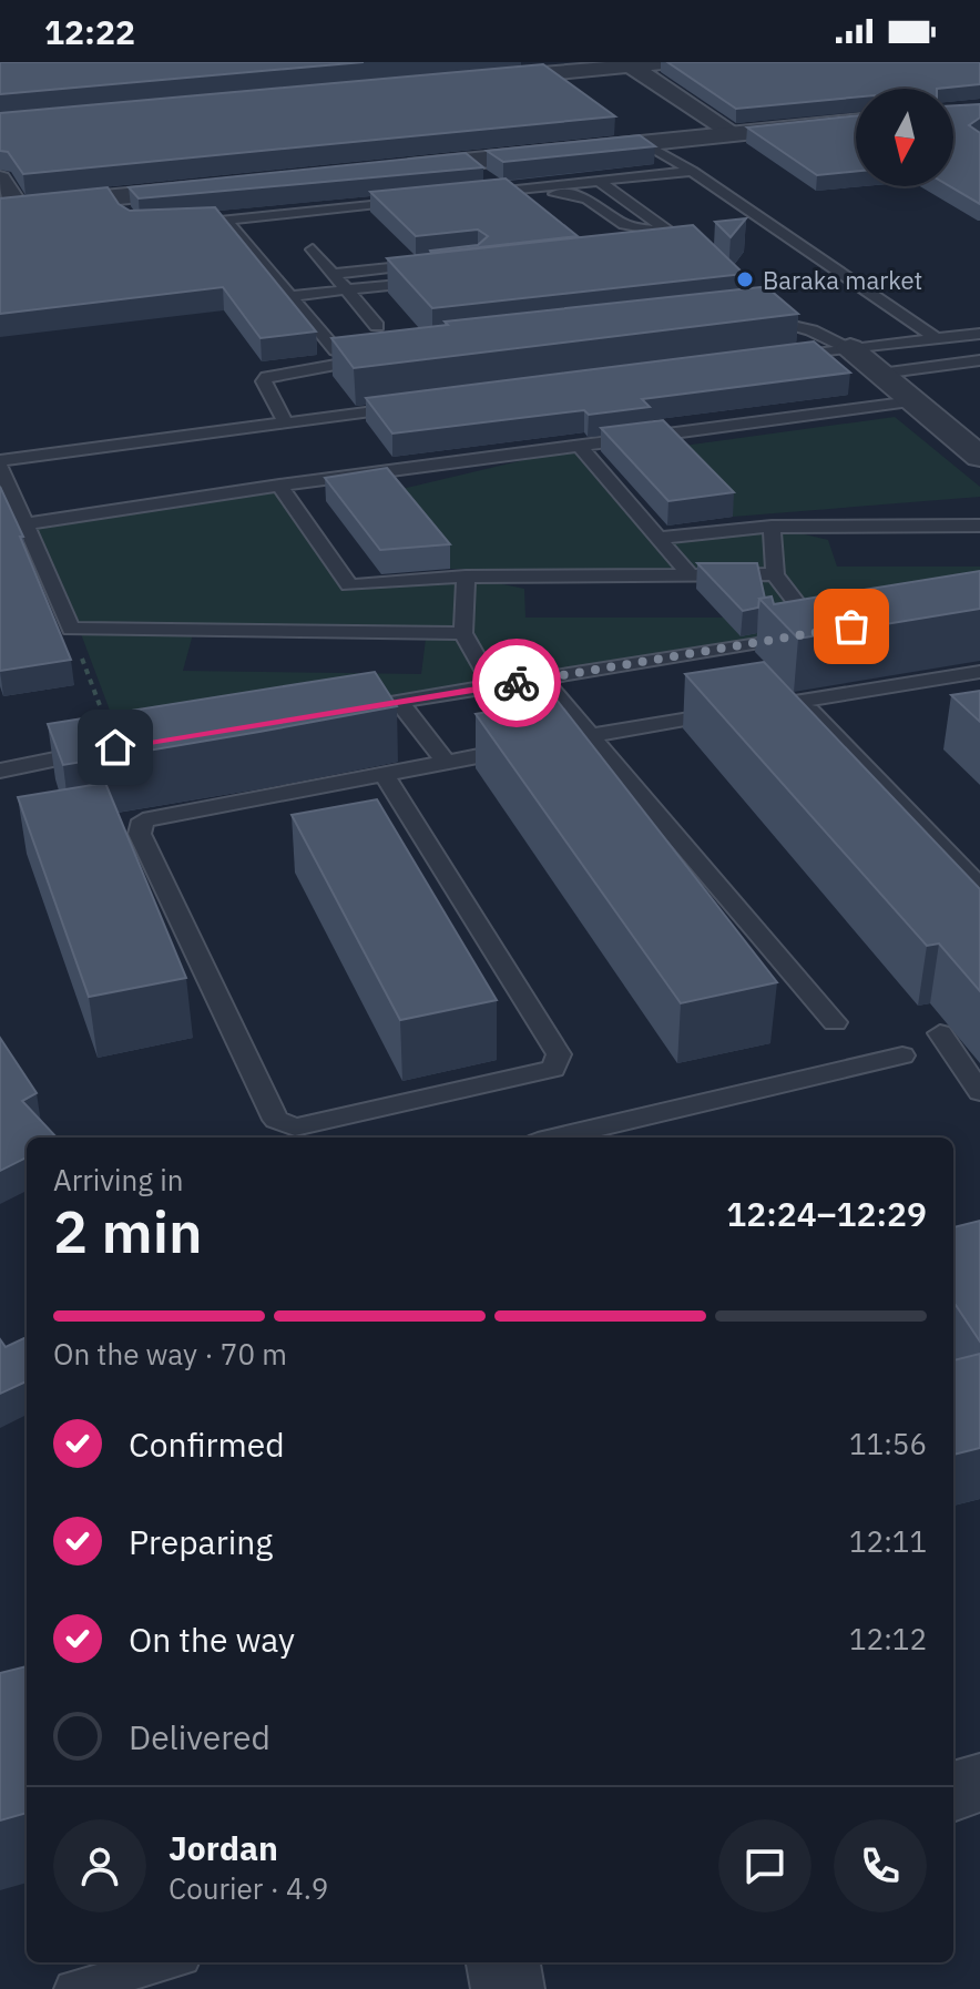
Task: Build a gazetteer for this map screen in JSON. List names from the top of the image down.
{
  "places": ["Baraka market"],
  "north": "bottom",
  "page": {
    "status": "12:22",
    "heading": ["2 min", "Arriving in", "12:24–12:29"],
    "panel": ["Jordan", "Courier · 4.9"],
    "bar": "On the way · 70 m",
    "list": [
      ["Confirmed", "11:56"],
      ["Preparing", "12:11"],
      ["On the way", "12:12"],
      "Delivered"
    ]
  }
}
